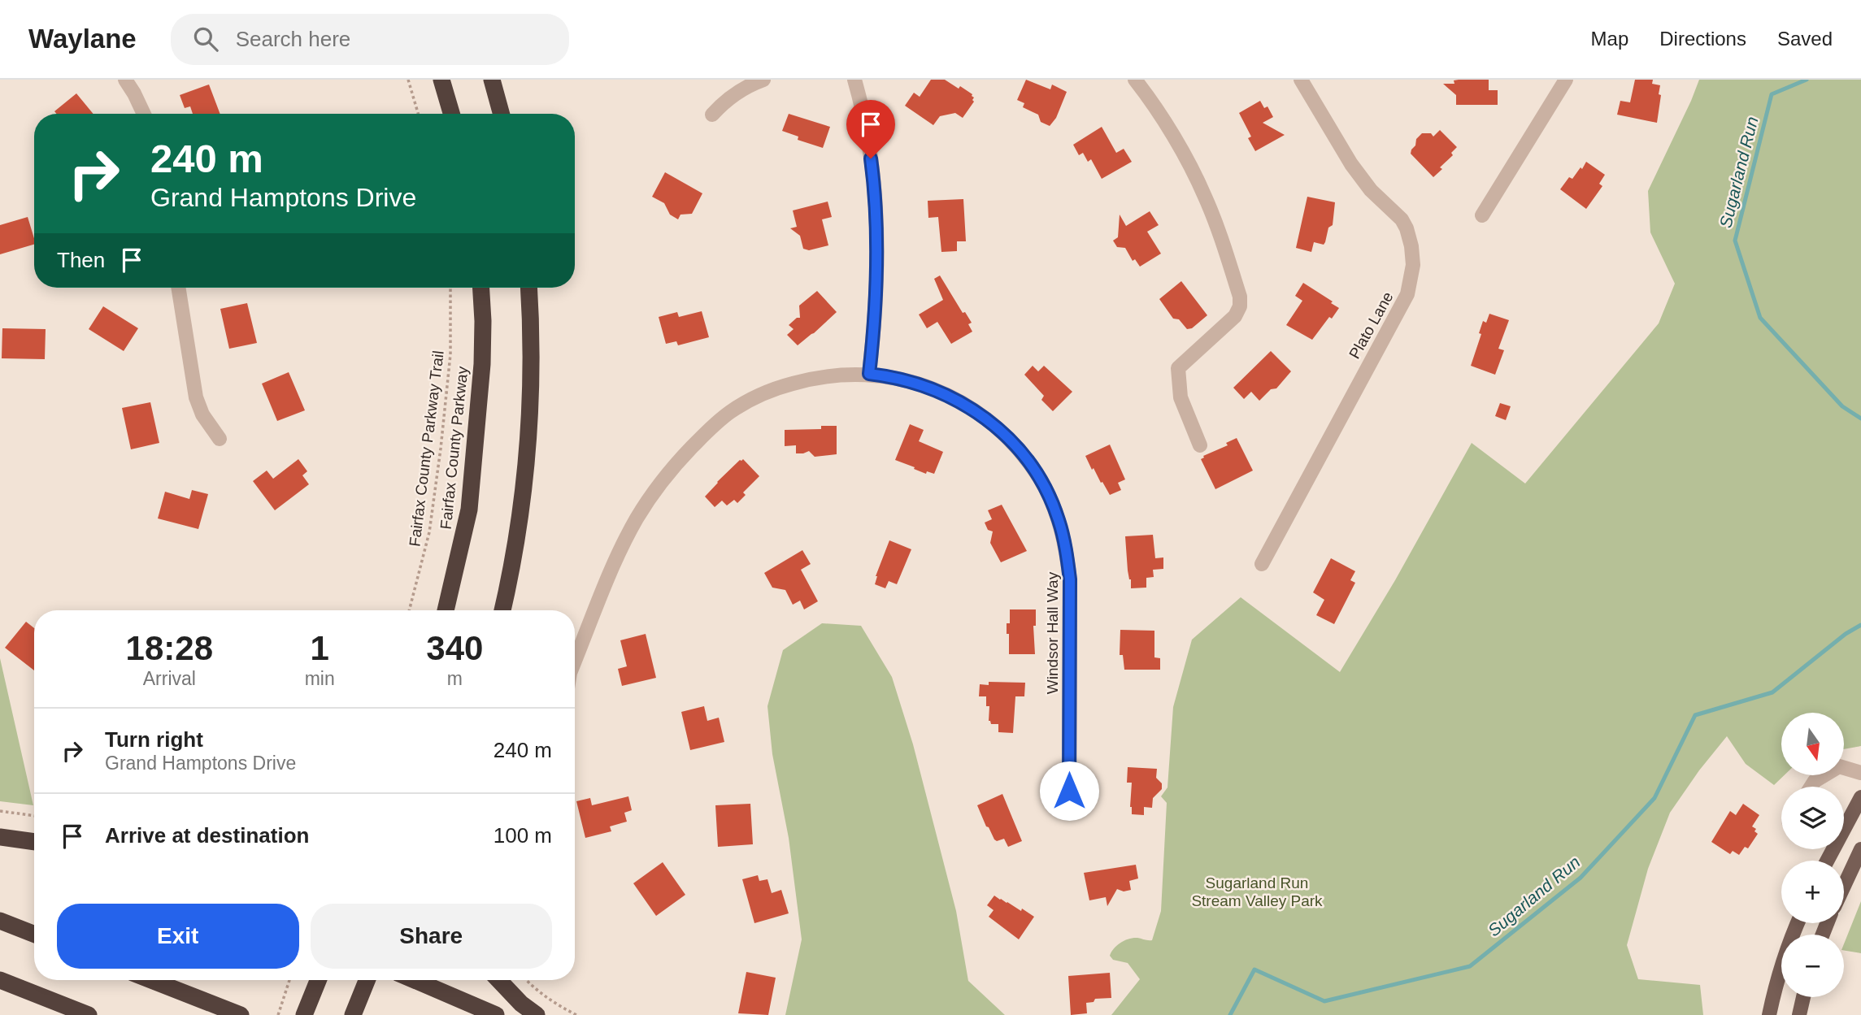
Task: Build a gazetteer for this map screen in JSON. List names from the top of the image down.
{
  "streets": {
    "highway": ["Fairfax County Parkway"],
    "street": ["Plato Lane", "Windsor Hall Way"],
    "path": ["Fairfax County Parkway Trail"]
  },
  "water": ["Sugarland Run"],
  "parks": ["Sugarland Run Stream Valley Park"],
  "north": "bottom",
  "page": {
    "header": "Waylane",
    "search": "Search here",
    "nav": ["Map", "Directions", "Saved"],
    "turn": ["240 m", "Grand Hamptons Drive"],
    "then": "Then",
    "eta": [
      "18:28",
      "Arrival",
      "1",
      "min",
      "340",
      "m"
    ],
    "list": [
      {
        "name": "Turn right",
        "note": "Grand Hamptons Drive",
        "value": "240 m"
      },
      {
        "name": "Arrive at destination",
        "value": "100 m"
      }
    ],
    "map_buttons": ["+", "−"],
    "buttons": ["Exit", "Share"]
  }
}
